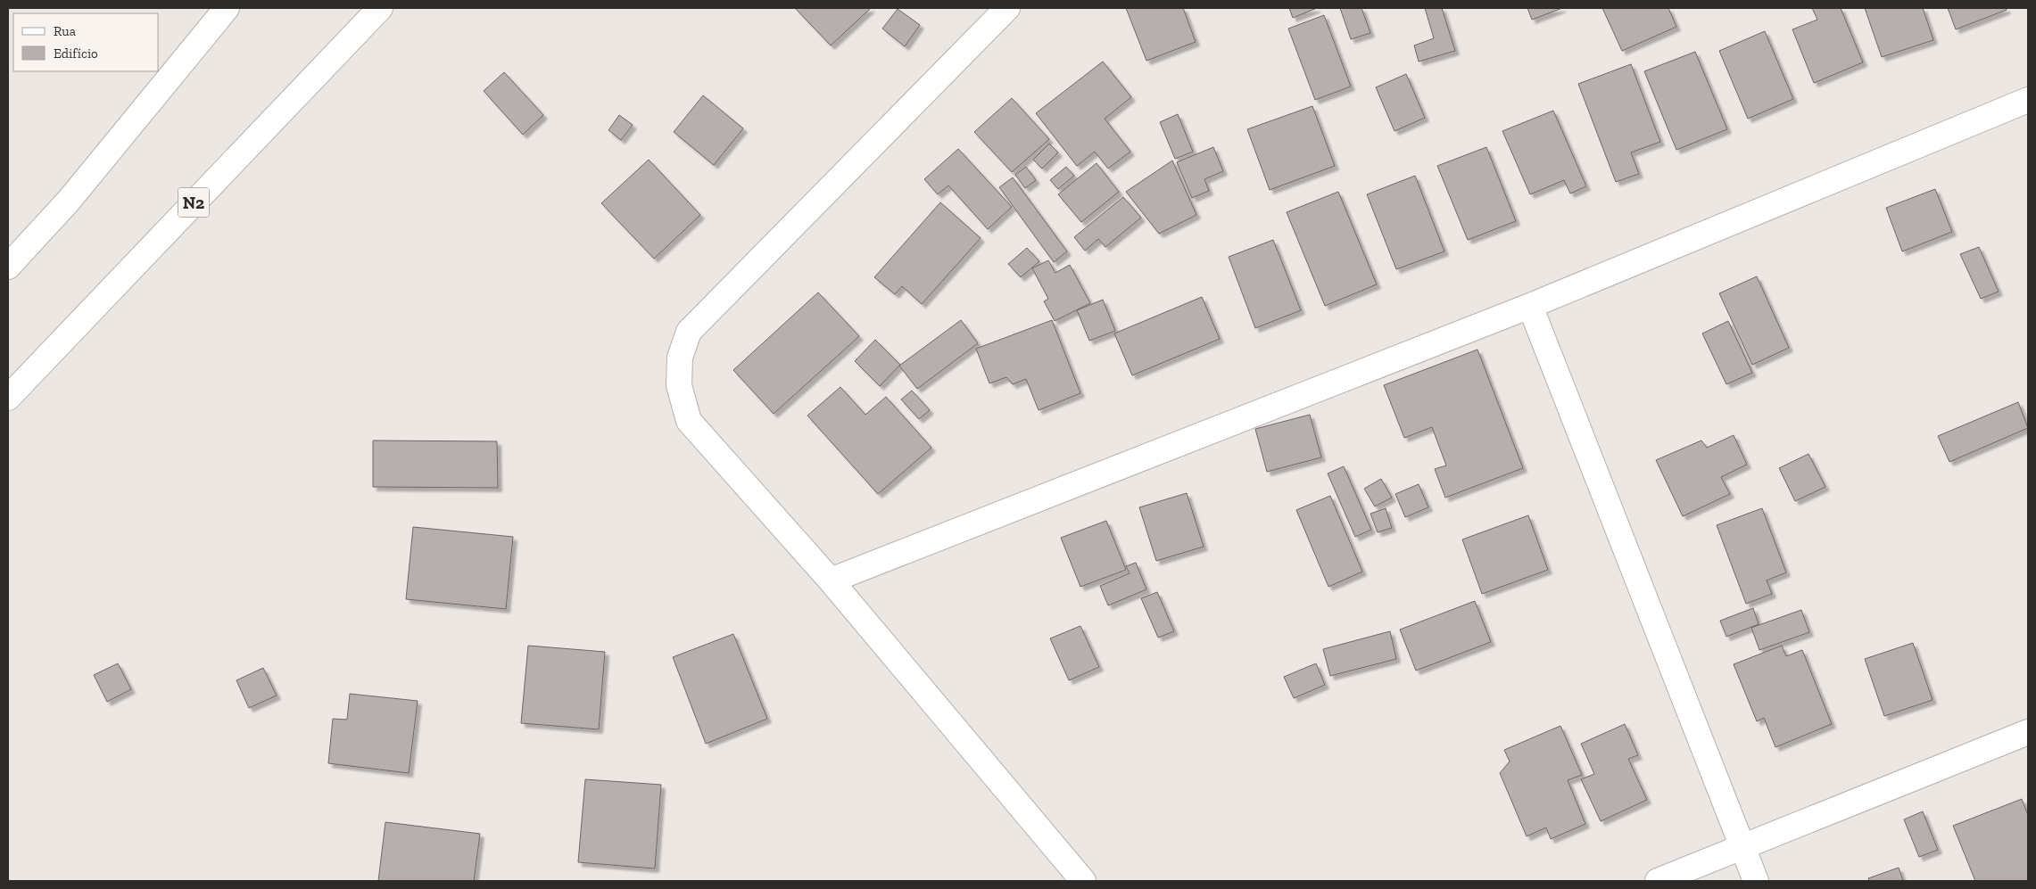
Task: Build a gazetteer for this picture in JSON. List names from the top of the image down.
{
  "streets": {
    "street": ["N2"]
  },
  "legend": ["Rua", "Edifício"]
}
